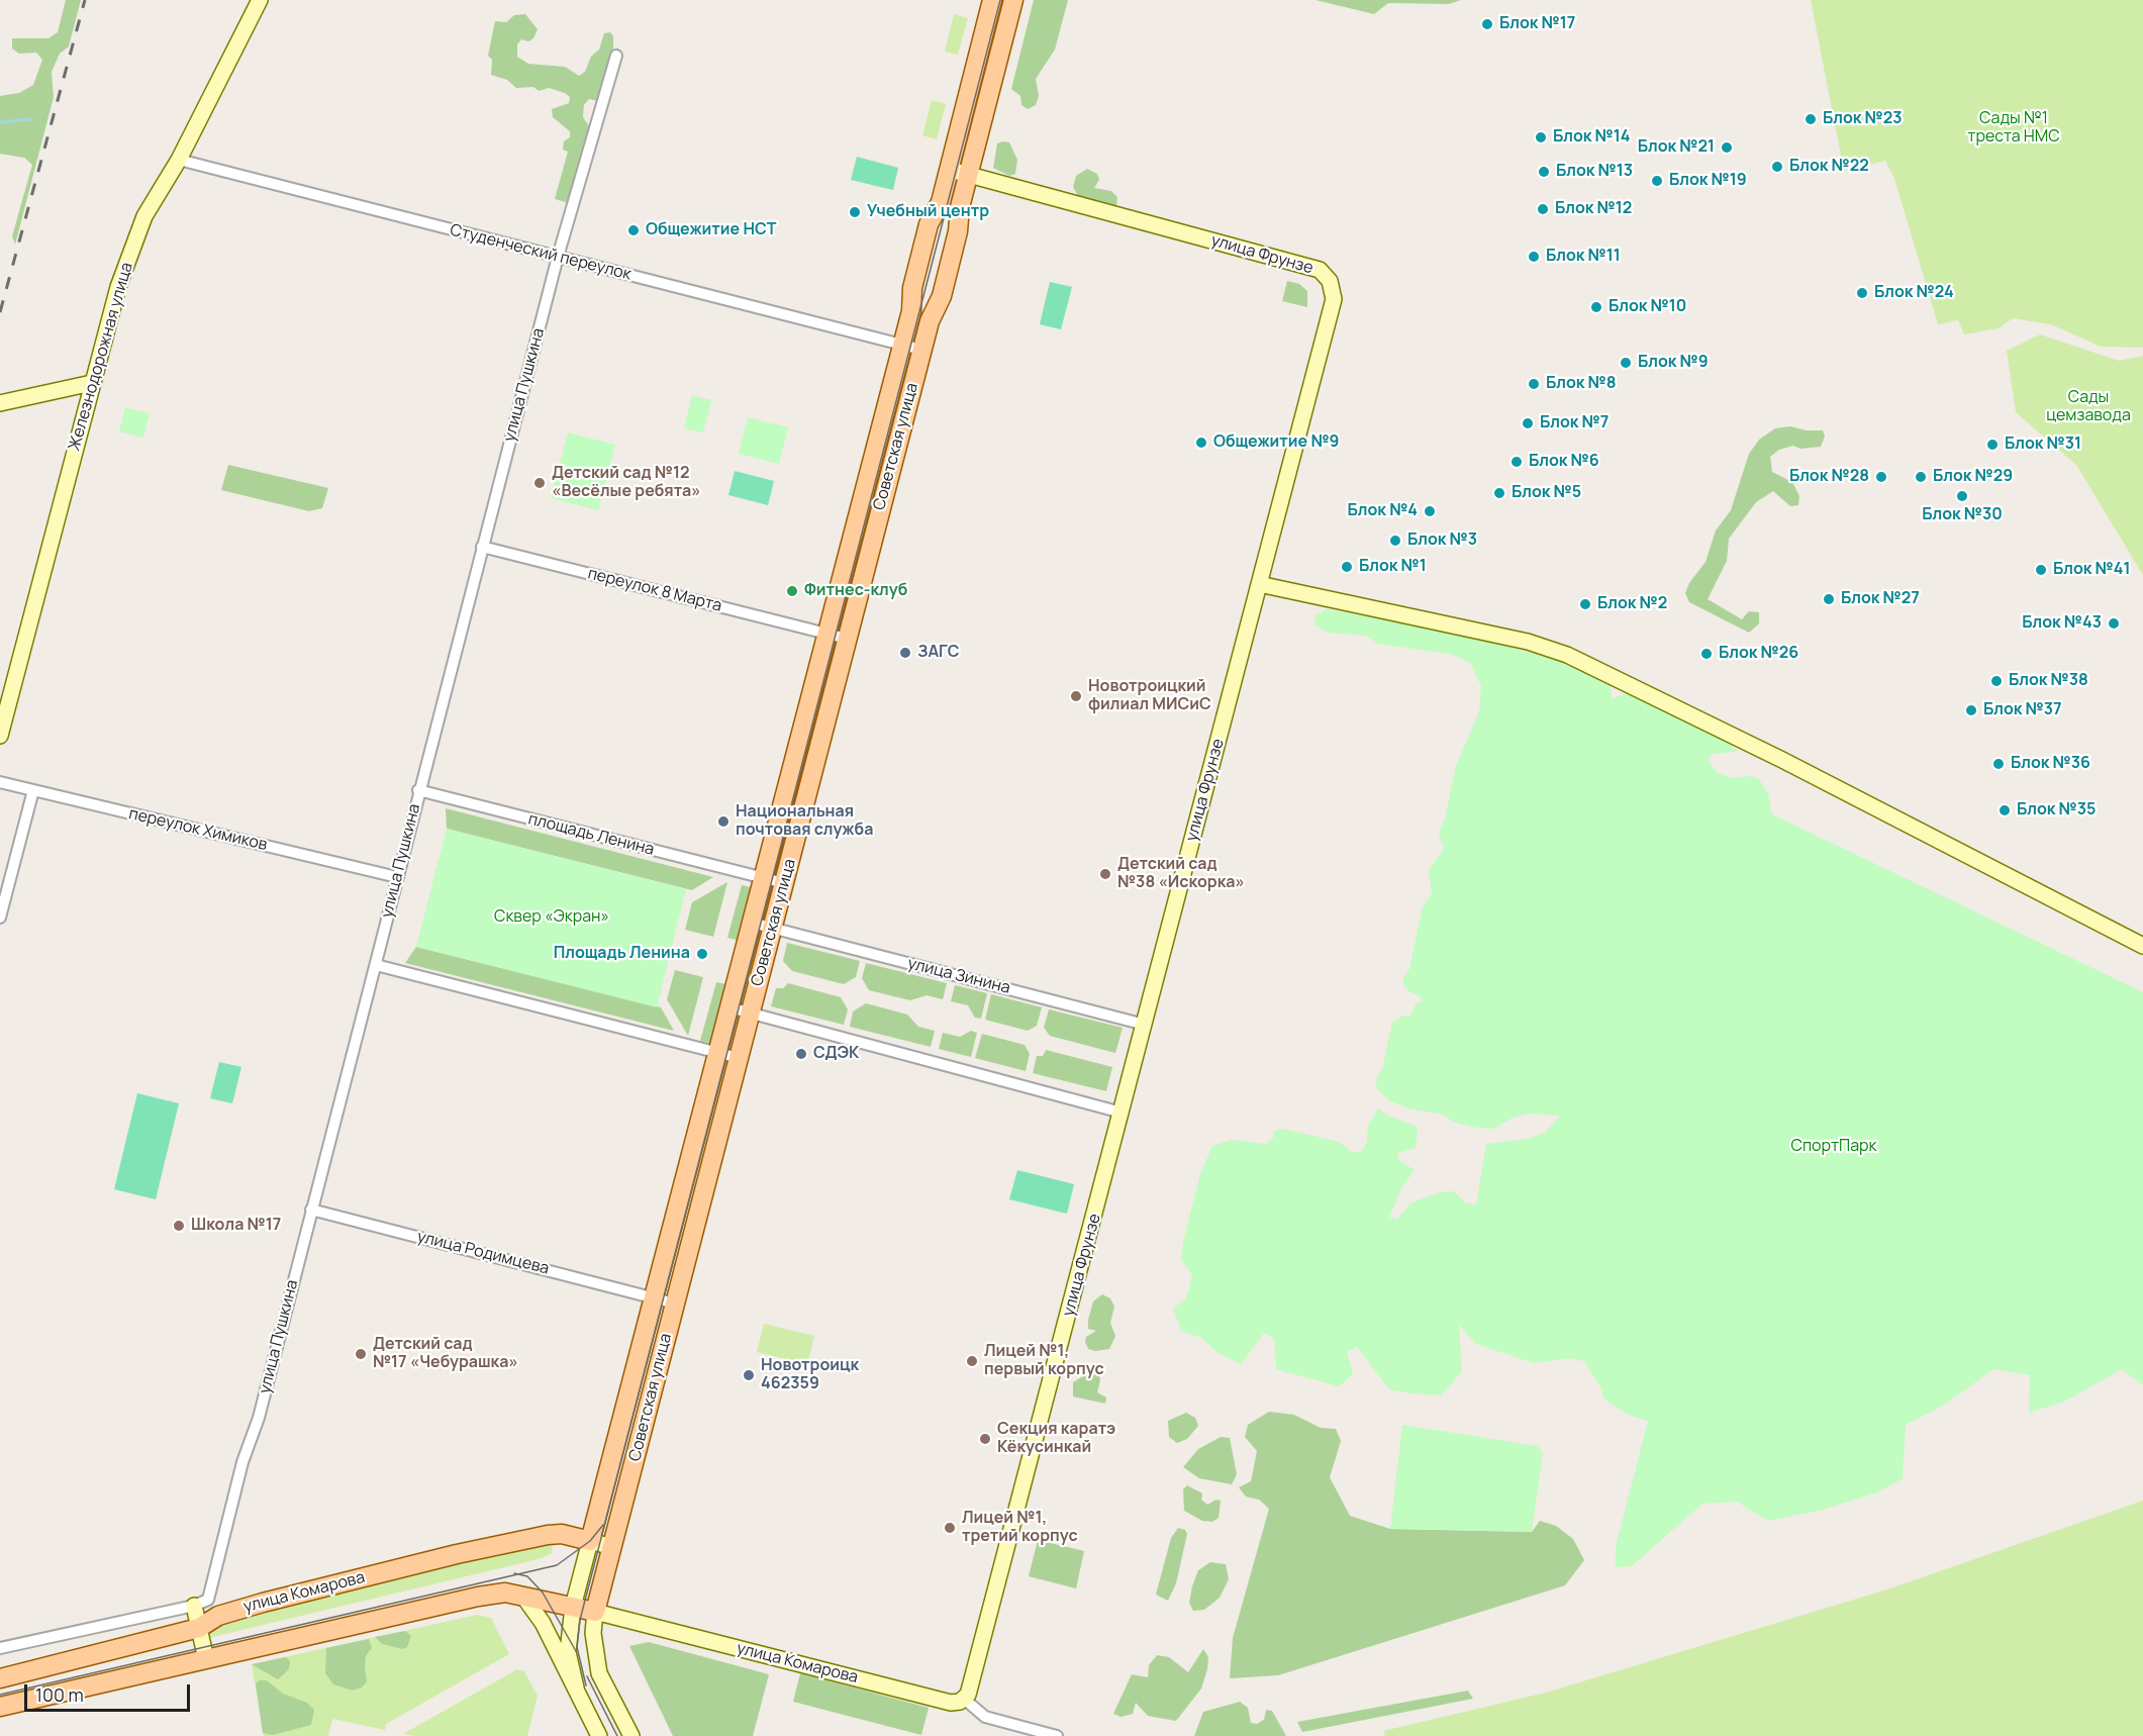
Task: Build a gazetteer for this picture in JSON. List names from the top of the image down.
{
  "streets": {
    "main road": ["Советская улица", "улица Комарова"],
    "street": [
      "Студенческий переулок",
      "улица Фрунзе",
      "Железнодорожная улица",
      "улица Пушкина",
      "переулок 8 Марта",
      "переулок Химиков",
      "площадь Ленина",
      "улица Зинина",
      "улица Родимцева"
    ]
  },
  "crossings": [
    ["Студенческий переулок", "Железнодорожная улица"],
    ["Студенческий переулок", "улица Пушкина"],
    ["Студенческий переулок", "Советская улица"],
    ["улица Фрунзе", "Советская улица"],
    ["улица Фрунзе", "улица Зинина"],
    ["улица Фрунзе", "улица Комарова"],
    ["улица Пушкина", "переулок 8 Марта"],
    ["улица Пушкина", "переулок Химиков"],
    ["улица Пушкина", "площадь Ленина"],
    ["улица Пушкина", "улица Родимцева"],
    ["Советская улица", "переулок 8 Марта"],
    ["Советская улица", "площадь Ленина"],
    ["Советская улица", "улица Зинина"],
    ["Советская улица", "улица Родимцева"],
    ["Советская улица", "улица Комарова"]
  ],
  "parks": [
    "Сады №1 треста НМС",
    "Сады цемзавода",
    "Сквер «Экран»",
    "СпортПарк"
  ],
  "places": [
    "Блок №17",
    "Блок №23",
    "Блок №14",
    "Блок №21",
    "Блок №22",
    "Блок №13",
    "Блок №19",
    "Блок №12",
    "Учебный центр",
    "Общежитие НСТ",
    "Блок №11",
    "Блок №24",
    "Блок №10",
    "Блок №9",
    "Блок №8",
    "Блок №7",
    "Общежитие №9",
    "Блок №31",
    "Блок №6",
    "Блок №28",
    "Блок №29",
    "Детский сад №12 «Весёлые ребята»",
    "Блок №5",
    "Блок №30",
    "Блок №4",
    "Блок №3",
    "Блок №1",
    "Блок №41",
    "Фитнес-клуб",
    "Блок №27",
    "Блок №2",
    "Блок №43",
    "ЗАГС",
    "Блок №26",
    "Блок №38",
    "Новотроицкий филиал МИСиС",
    "Блок №37",
    "Блок №36",
    "Блок №35",
    "Национальная почтовая служба",
    "Детский сад №38 «Искорка»",
    "Площадь Ленина",
    "СДЭК",
    "Школа №17",
    "Детский сад №17 «Чебурашка»",
    "Лицей №1, первый корпус",
    "Новотроицк 462359",
    "Секция каратэ Кёкусинкай",
    "Лицей №1, третий корпус"
  ],
  "scale_bar": "100 m"
}
